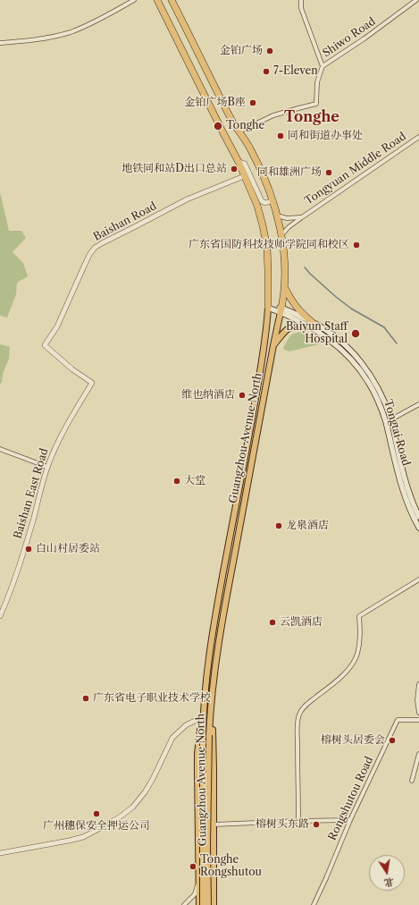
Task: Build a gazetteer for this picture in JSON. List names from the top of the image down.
{
  "streets": {
    "highway": ["Guangzhou Avenue North"],
    "main road": ["Tongtai Road"],
    "street": [
      "Shiwo Road",
      "Tongyuan Middle Road",
      "Baishan Road",
      "Baishan East Road",
      "Rongshutou Road"
    ]
  },
  "crossings": [
    ["Shiwo Road", "Guangzhou Avenue North"],
    ["Tongyuan Middle Road", "Guangzhou Avenue North"],
    ["Baishan Road", "Guangzhou Avenue North"],
    ["Baishan Road", "Baishan East Road"],
    ["Tongtai Road", "Guangzhou Avenue North"]
  ],
  "districts": ["Tonghe"],
  "places": [
    "金铂广场",
    "7-Eleven",
    "金铂广场B座",
    "Tonghe",
    "同和街道办事处",
    "地铁同和站D出口总站",
    "同和雄洲广场",
    "广东省国防科技技师学院同和校区",
    "Baiyun Staff Hospital",
    "维也纳酒店",
    "大堂",
    "龙泉酒店",
    "白山村居委站",
    "云凯酒店",
    "广东省电子职业技术学校",
    "榕树头居委会",
    "广州穗保安全押运公司",
    "榕树头东路",
    "Tonghe Rongshutou"
  ],
  "north": "bottom"
}
